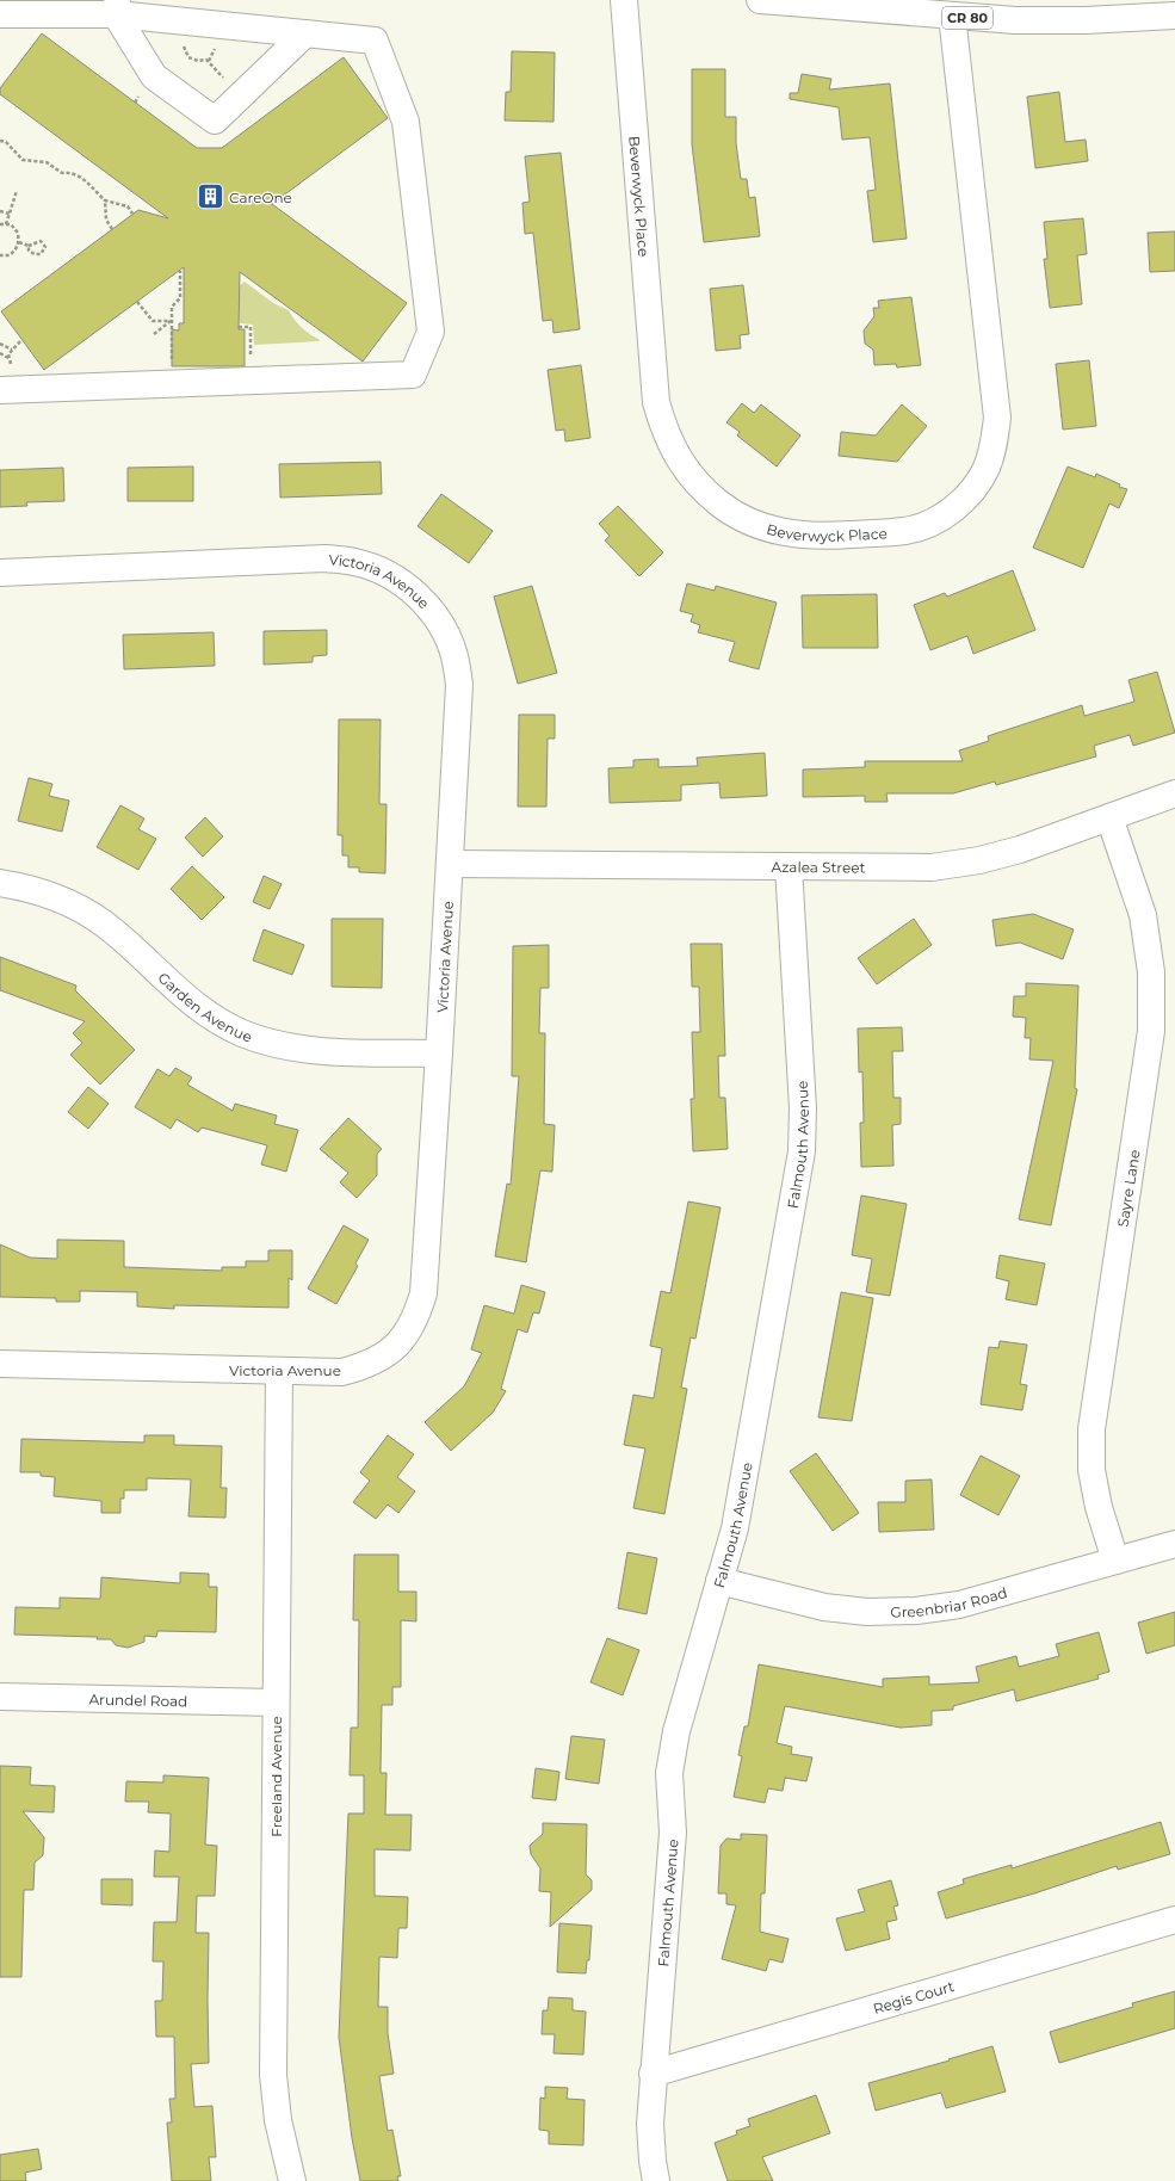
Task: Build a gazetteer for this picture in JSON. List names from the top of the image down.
{
  "streets": {
    "street": [
      "CR 80",
      "Beverwyck Place",
      "Victoria Avenue",
      "Azalea Street",
      "Garden Avenue",
      "Falmouth Avenue",
      "Sayre Lane",
      "Greenbriar Road",
      "Arundel Road",
      "Freeland Avenue",
      "Regis Court"
    ]
  },
  "crossings": [
    ["CR 80", "Beverwyck Place"],
    ["Victoria Avenue", "Azalea Street"],
    ["Victoria Avenue", "Garden Avenue"],
    ["Victoria Avenue", "Freeland Avenue"],
    ["Azalea Street", "Falmouth Avenue"],
    ["Azalea Street", "Sayre Lane"],
    ["Falmouth Avenue", "Greenbriar Road"],
    ["Falmouth Avenue", "Regis Court"],
    ["Sayre Lane", "Greenbriar Road"],
    ["Arundel Road", "Freeland Avenue"]
  ],
  "places": {
    "building": ["CareOne"]
  }
}
